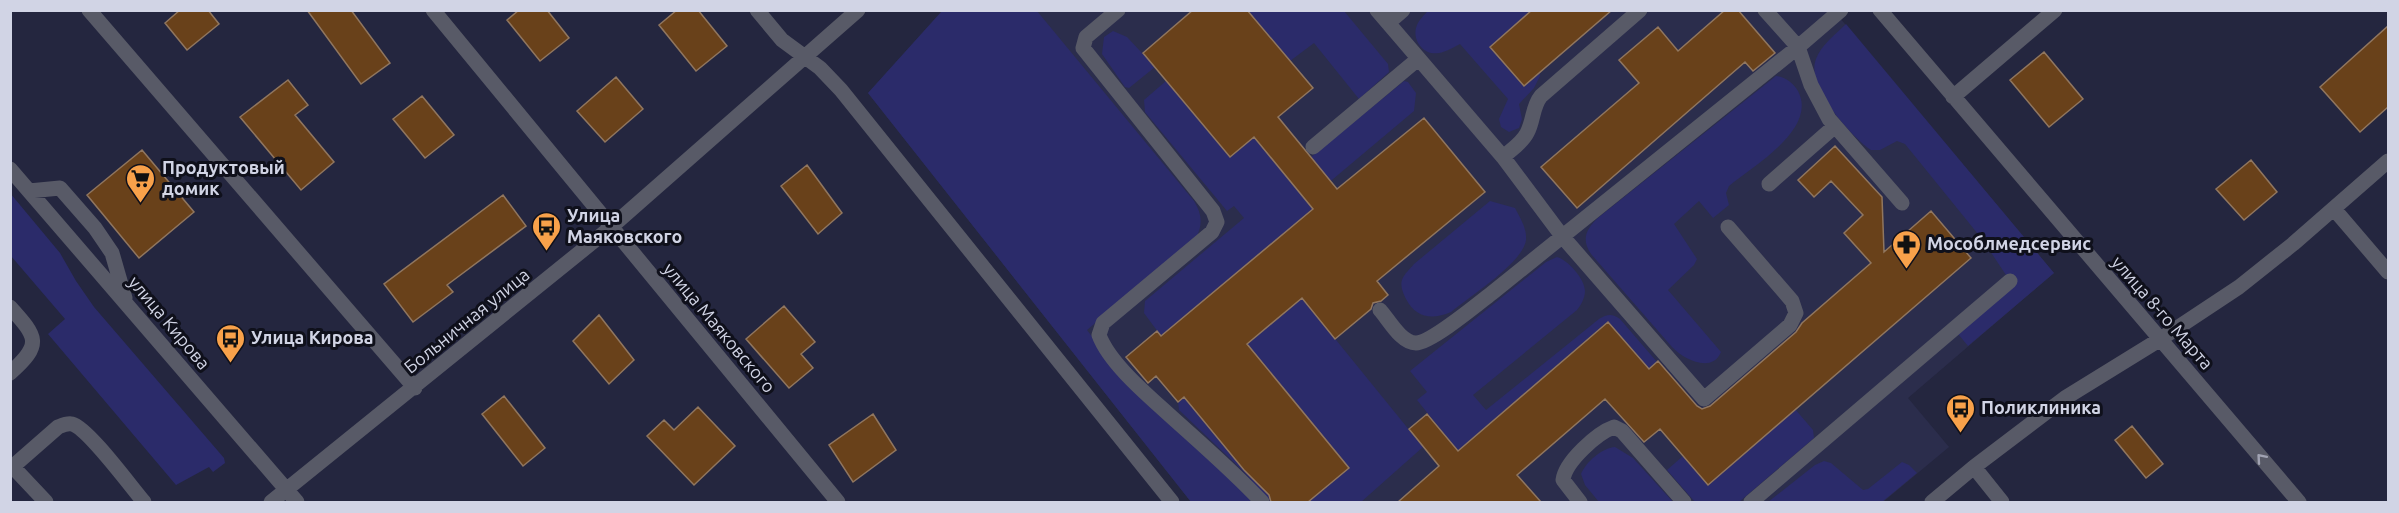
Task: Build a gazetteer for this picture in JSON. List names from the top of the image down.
{
  "streets": {
    "street": [
      "улица 8-го Марта",
      "Больничная улица",
      "улица Кирова",
      "улица Маяковского"
    ]
  },
  "crossings": [
    ["Больничная улица", "улица Кирова"],
    ["Больничная улица", "улица Маяковского"]
  ],
  "places": {
    "supermarket": ["Продуктовый домик"],
    "bus stop": ["Улица Маяковского", "Улица Кирова", "Поликлиника"],
    "pharmacy": ["Мособлмедсервис"]
  }
}
